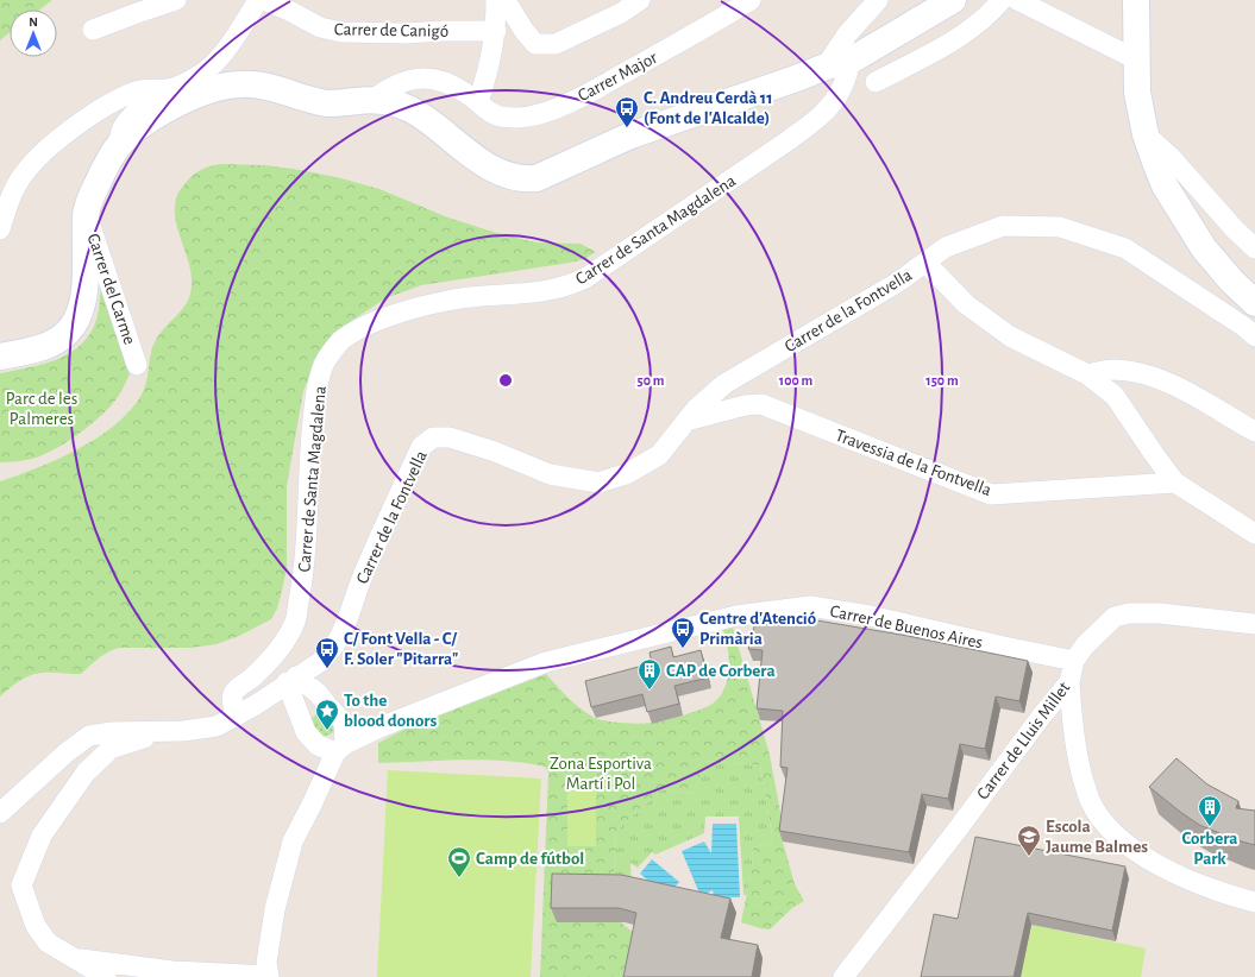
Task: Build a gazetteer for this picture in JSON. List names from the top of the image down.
{
  "streets": {
    "street": [
      "Carrer de Canigó",
      "Carrer Major",
      "Carrer de Santa Magdalena",
      "Carrer del Carme",
      "Carrer de la Fontvella",
      "Travessia de la Fontvella",
      "Carrer de Buenos Aires",
      "Carrer de Lluis Millet"
    ]
  },
  "crossings": [
    ["Carrer de Santa Magdalena", "Carrer de la Fontvella"],
    ["Carrer de la Fontvella", "Travessia de la Fontvella"],
    ["Carrer de Buenos Aires", "Carrer de Lluis Millet"]
  ],
  "parks": ["Parc de les Palmeres", "Zona Esportiva Martí i Pol"],
  "places": {
    "bus stop": ["C. Andreu Cerdà 11 (Font de l'Alcalde)", "Centre d'Atenció Primària", "C/ Font Vella - C/ F. Soler \"Pitarra\""],
    "building": ["CAP de Corbera", "Corbera Park"],
    "place": ["To the blood donors"],
    "school or university": ["Escola Jaume Balmes"],
    "sports": ["Camp de fútbol"]
  },
  "north": "top",
  "rings": ["50 m", "100 m", "150 m"]
}
